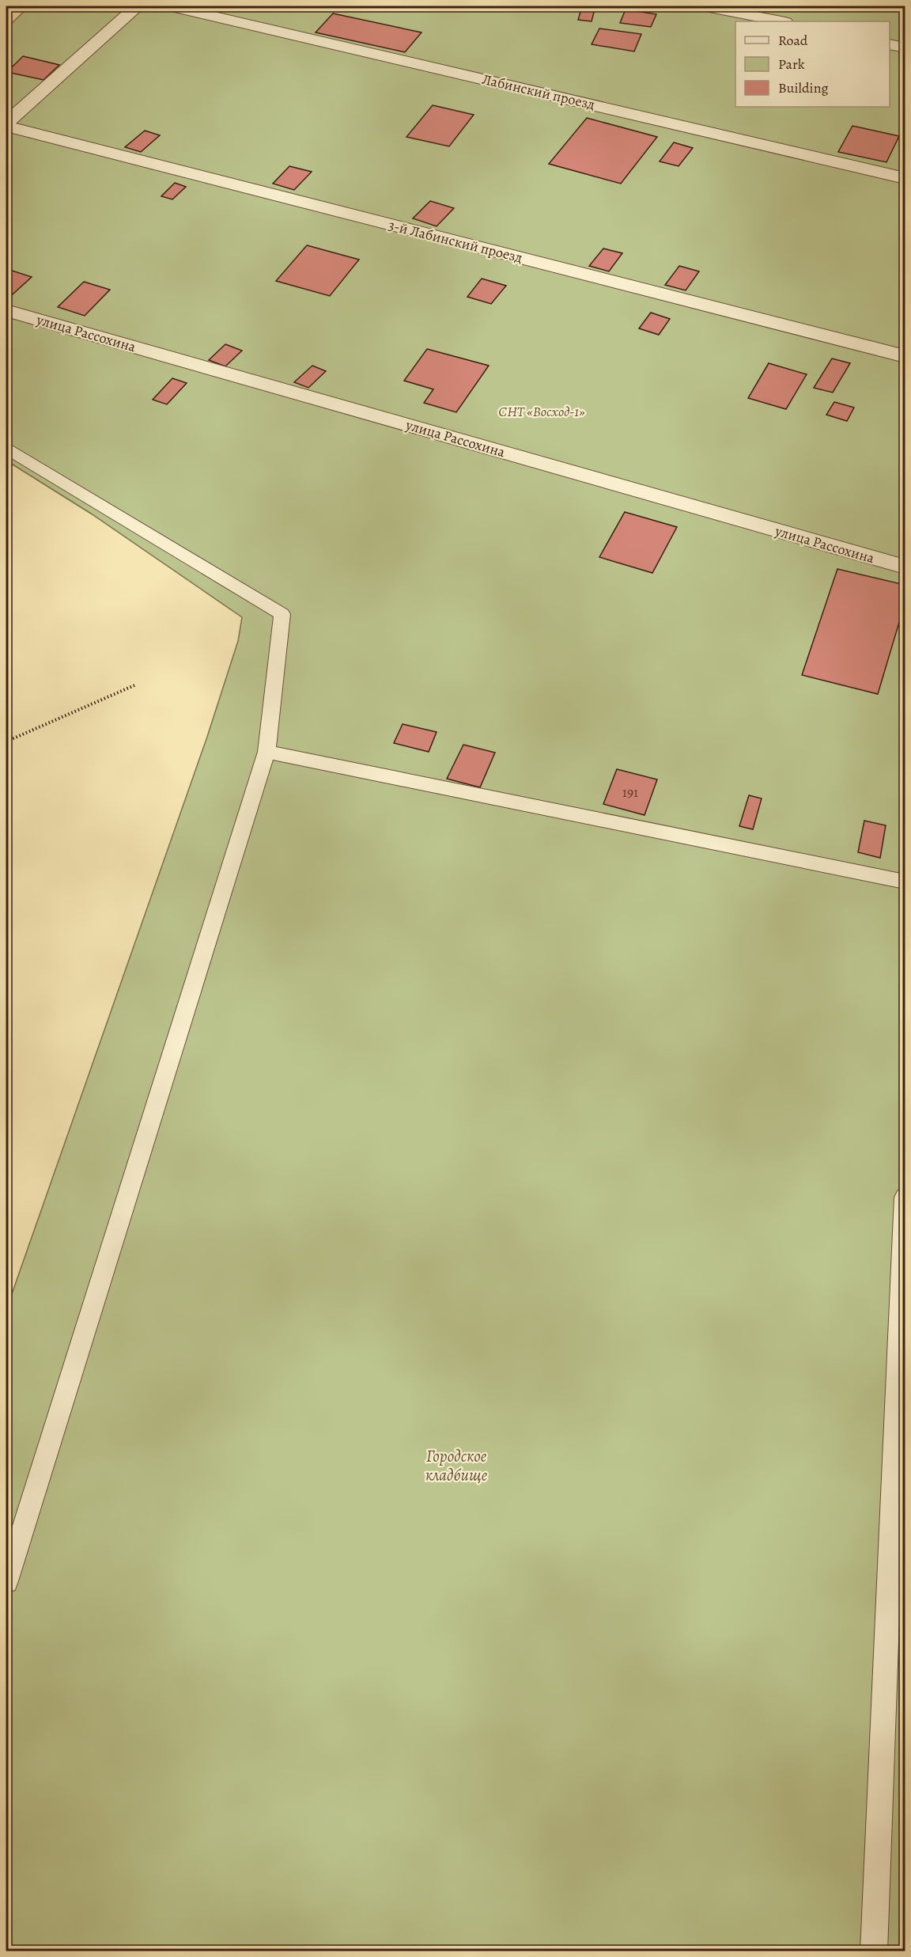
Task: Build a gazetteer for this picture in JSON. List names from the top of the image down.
{
  "streets": {
    "street": ["Лабинский проезд", "3-й Лабинский проезд", "улица Рассохина"]
  },
  "parks": ["СНТ «Восход-1»", "Городское кладбище"],
  "house_numbers": ["191"],
  "legend": ["Road", "Park", "Building"]
}
